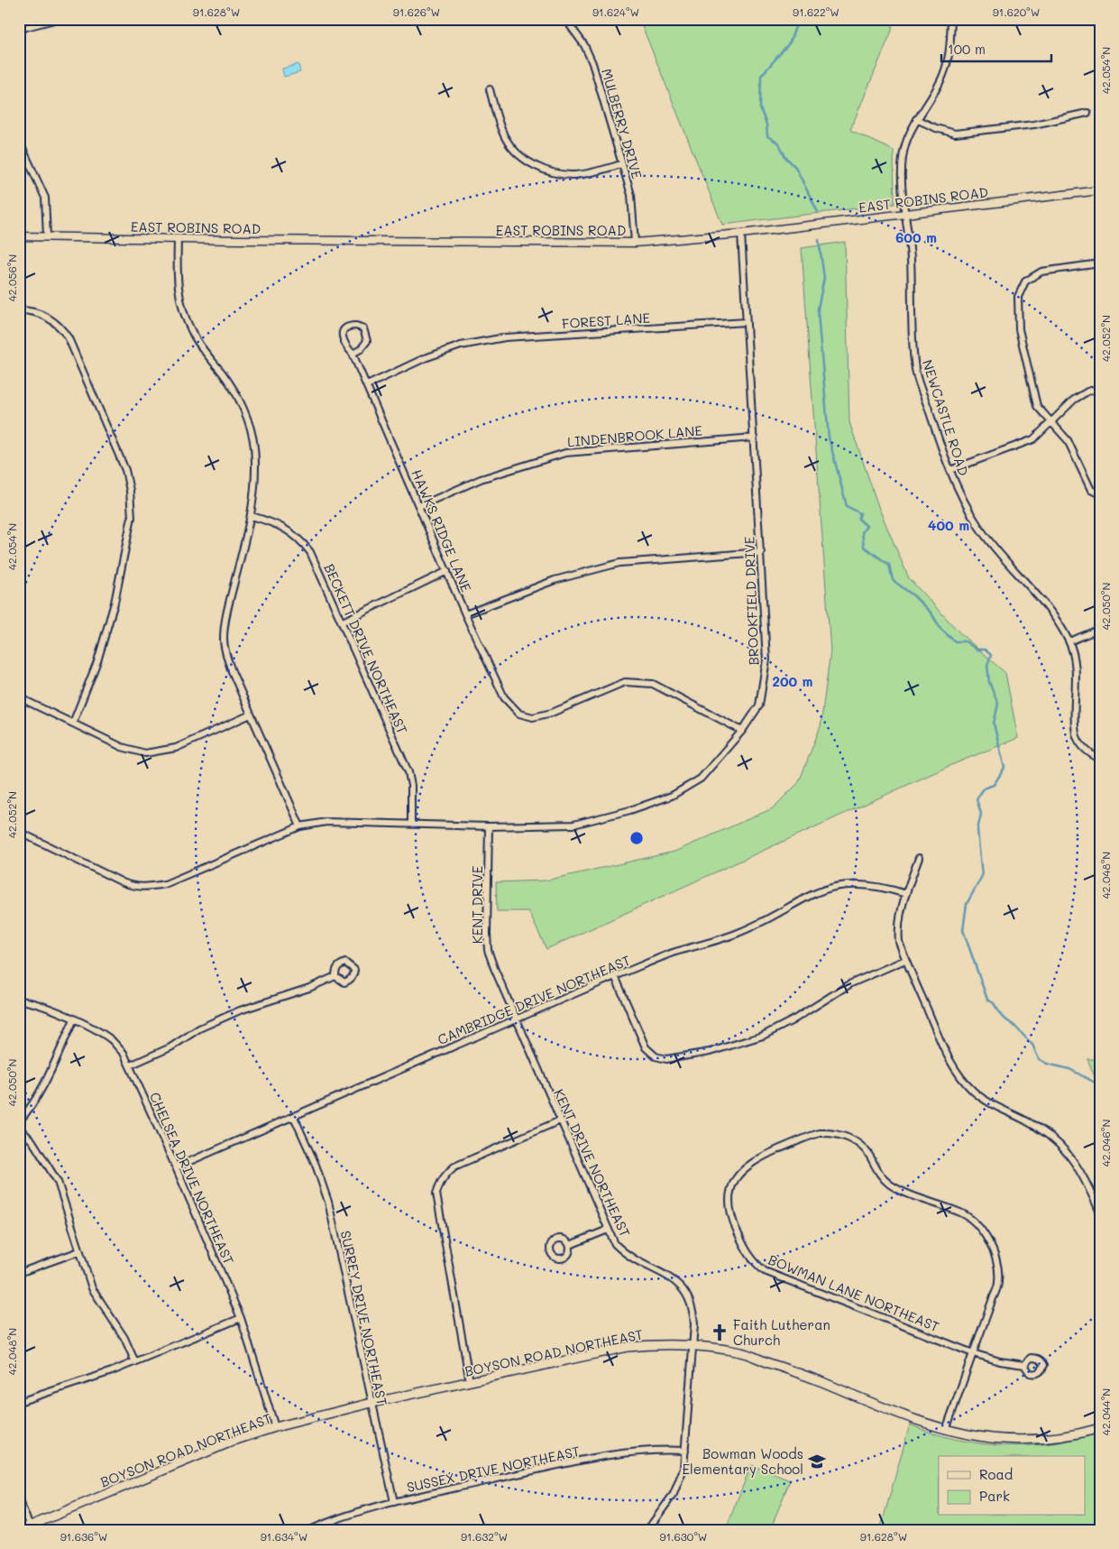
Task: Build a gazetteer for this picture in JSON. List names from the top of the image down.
{
  "streets": {
    "main road": ["BOYSON ROAD NORTHEAST"],
    "street": [
      "MULBERRY DRIVE",
      "EAST ROBINS ROAD",
      "FOREST LANE",
      "NEWCASTLE ROAD",
      "LINDENBROOK LANE",
      "HAWKS RIDGE LANE",
      "BROOKFIELD DRIVE",
      "BECKETT DRIVE NORTHEAST",
      "KENT DRIVE",
      "CAMBRIDGE DRIVE NORTHEAST",
      "KENT DRIVE NORTHEAST",
      "CHELSEA DRIVE NORTHEAST",
      "BOWMAN LANE NORTHEAST",
      "SURREY DRIVE NORTHEAST",
      "SUSSEX DRIVE NORTHEAST"
    ]
  },
  "crossings": [
    ["MULBERRY DRIVE", "EAST ROBINS ROAD"],
    ["EAST ROBINS ROAD", "NEWCASTLE ROAD"],
    ["EAST ROBINS ROAD", "BROOKFIELD DRIVE"],
    ["FOREST LANE", "HAWKS RIDGE LANE"],
    ["FOREST LANE", "BROOKFIELD DRIVE"],
    ["LINDENBROOK LANE", "HAWKS RIDGE LANE"],
    ["LINDENBROOK LANE", "BROOKFIELD DRIVE"],
    ["HAWKS RIDGE LANE", "BROOKFIELD DRIVE"],
    ["BROOKFIELD DRIVE", "BECKETT DRIVE NORTHEAST"],
    ["BROOKFIELD DRIVE", "KENT DRIVE"],
    ["KENT DRIVE", "KENT DRIVE NORTHEAST"],
    ["CAMBRIDGE DRIVE NORTHEAST", "KENT DRIVE NORTHEAST"],
    ["CAMBRIDGE DRIVE NORTHEAST", "CHELSEA DRIVE NORTHEAST"],
    ["CAMBRIDGE DRIVE NORTHEAST", "SURREY DRIVE NORTHEAST"],
    ["KENT DRIVE NORTHEAST", "BOYSON ROAD NORTHEAST"],
    ["KENT DRIVE NORTHEAST", "SUSSEX DRIVE NORTHEAST"],
    ["CHELSEA DRIVE NORTHEAST", "BOYSON ROAD NORTHEAST"],
    ["BOWMAN LANE NORTHEAST", "BOYSON ROAD NORTHEAST"],
    ["SURREY DRIVE NORTHEAST", "BOYSON ROAD NORTHEAST"],
    ["SURREY DRIVE NORTHEAST", "SUSSEX DRIVE NORTHEAST"]
  ],
  "places": {
    "church": ["Faith Lutheran Church"],
    "school or university": ["Bowman Woods Elementary School"]
  },
  "legend": ["Road", "Park"],
  "scale_bar": "100 m",
  "coordinates": [
    "91.628°W",
    "91.626°W",
    "91.624°W",
    "91.622°W",
    "91.620°W",
    "42.054°N",
    "42.056°N",
    "42.052°N",
    "42.050°N",
    "42.048°N",
    "42.046°N",
    "42.044°N",
    "91.636°W",
    "91.634°W",
    "91.632°W",
    "91.630°W"
  ],
  "rings": ["600 m", "400 m", "200 m"]
}
